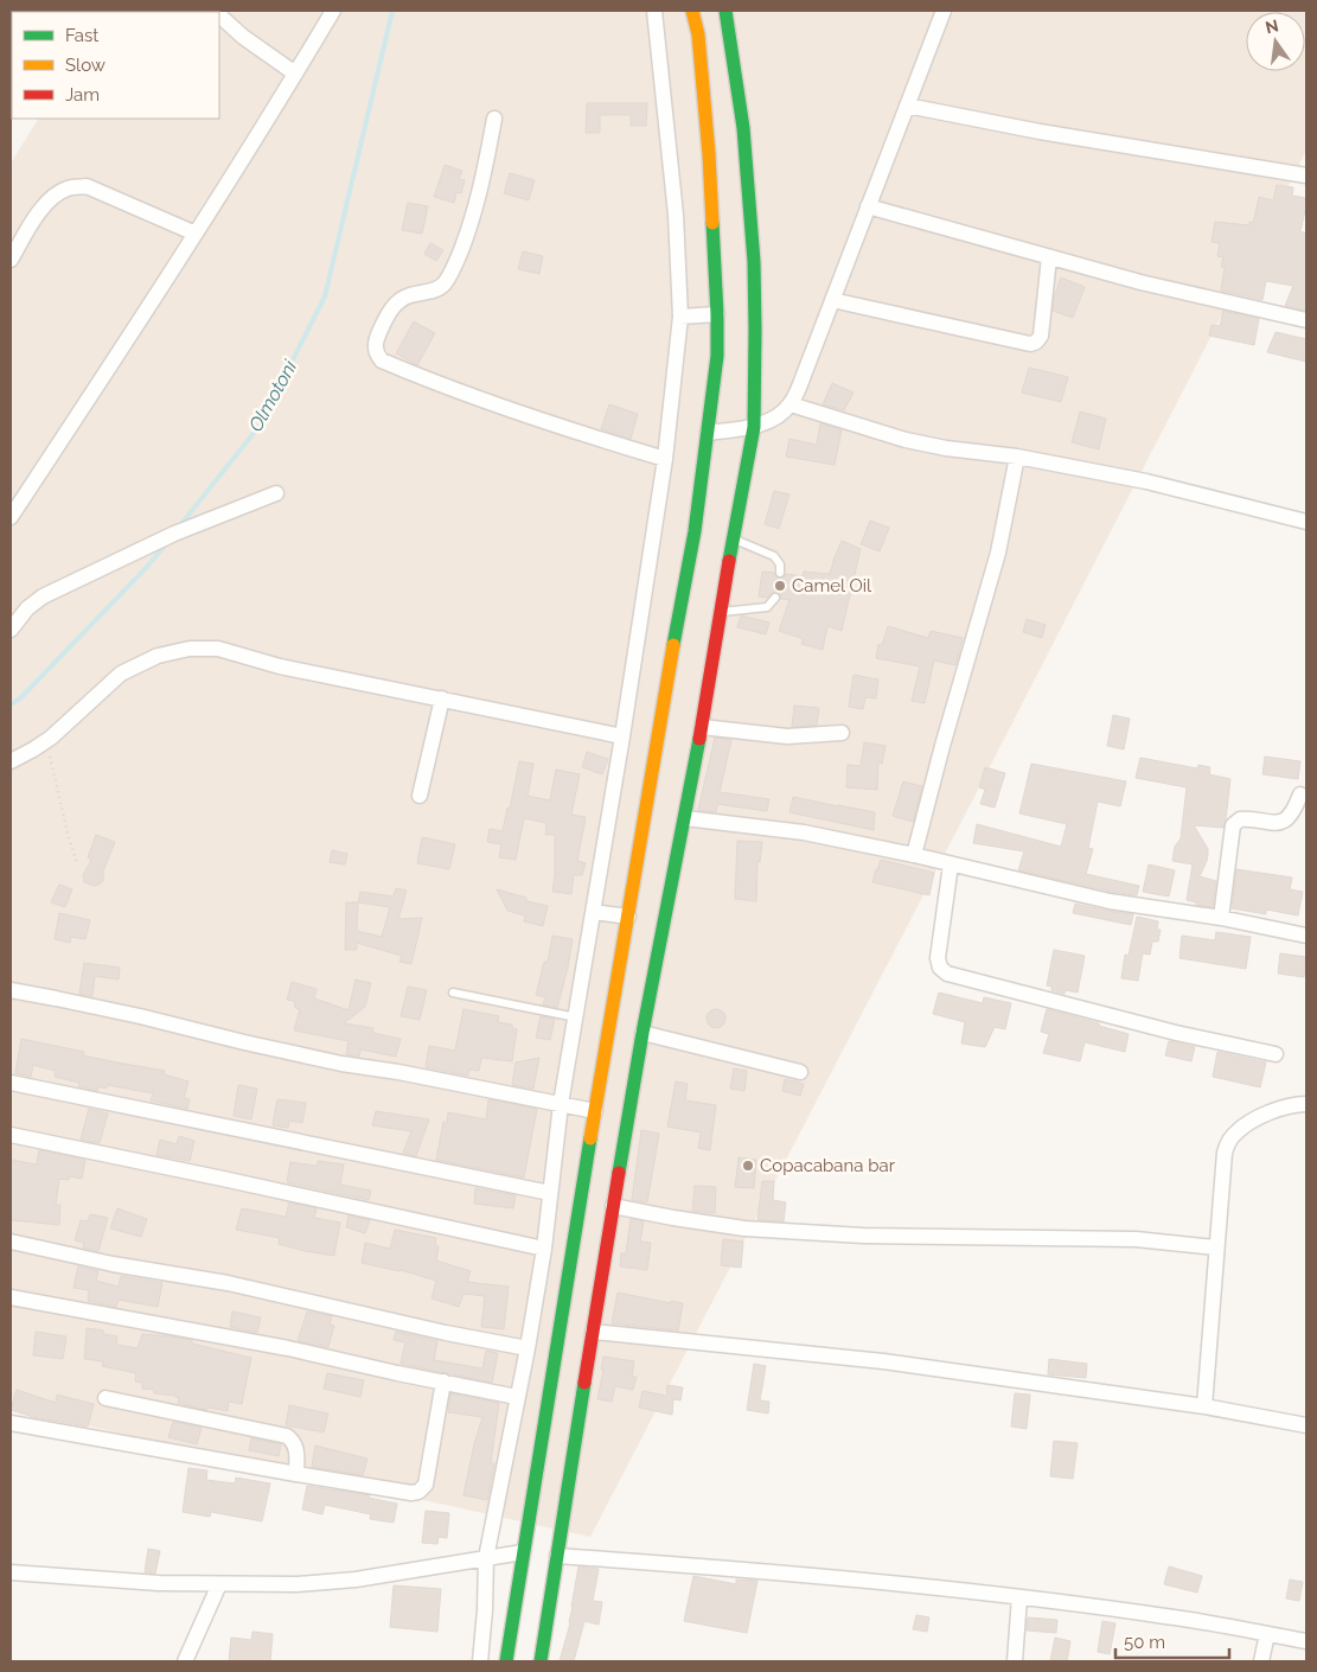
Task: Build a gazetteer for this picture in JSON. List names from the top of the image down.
{
  "water": ["Olmotoni"],
  "places": ["Camel Oil", "Copacabana bar"],
  "legend": ["Fast", "Slow", "Jam"],
  "scale_bar": "50 m",
  "north": "top"
}
